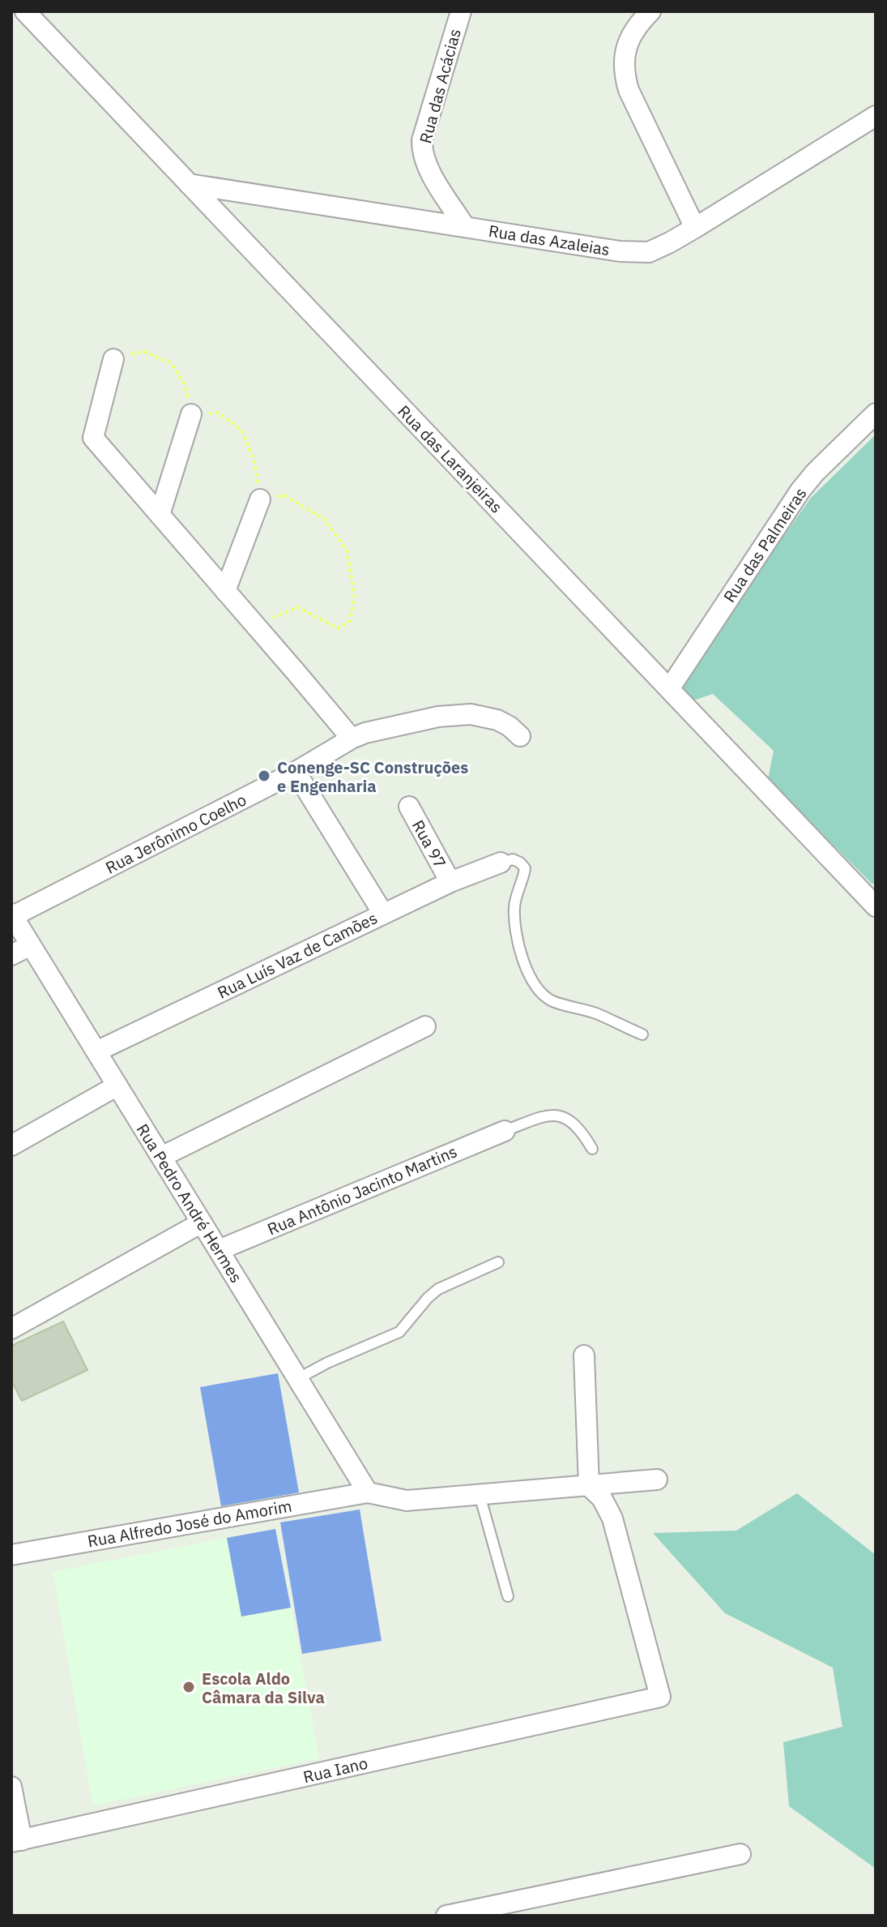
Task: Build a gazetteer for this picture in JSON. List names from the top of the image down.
{
  "streets": {
    "street": [
      "Rua das Acácias",
      "Rua das Azaleias",
      "Rua das Laranjeiras",
      "Rua das Palmeiras",
      "Rua Jerônimo Coelho",
      "Rua 97",
      "Rua Luís Vaz de Camões",
      "Rua Antônio Jacinto Martins",
      "Rua Pedro André Hermes",
      "Rua Alfredo José do Amorim",
      "Rua Iano"
    ]
  },
  "crossings": [
    ["Rua das Acácias", "Rua das Azaleias"],
    ["Rua das Azaleias", "Rua das Laranjeiras"],
    ["Rua das Laranjeiras", "Rua das Palmeiras"],
    ["Rua Jerônimo Coelho", "Rua Pedro André Hermes"],
    ["Rua 97", "Rua Luís Vaz de Camões"],
    ["Rua Luís Vaz de Camões", "Rua Pedro André Hermes"],
    ["Rua Antônio Jacinto Martins", "Rua Pedro André Hermes"],
    ["Rua Pedro André Hermes", "Rua Alfredo José do Amorim"]
  ],
  "places": ["Conenge-SC Construções e Engenharia", "Escola Aldo Câmara da Silva"]
}
